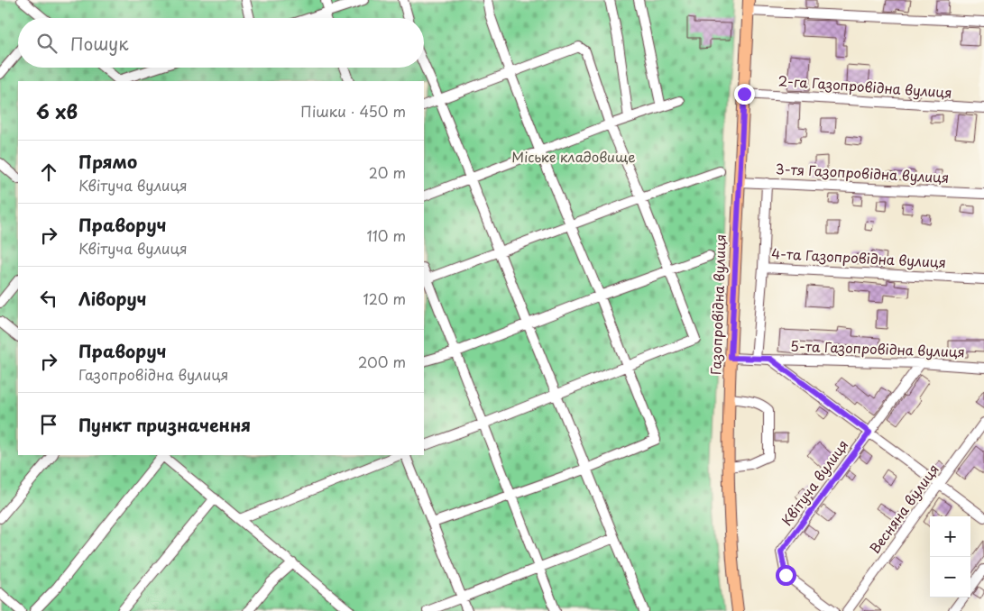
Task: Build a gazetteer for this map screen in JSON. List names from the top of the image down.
{
  "streets": {
    "main road": ["Газопровідна вулиця"],
    "street": [
      "2-га Газопровідна вулиця",
      "3-тя Газопровідна вулиця",
      "4-та Газопровідна вулиця",
      "5-та Газопровідна вулиця",
      "Квітуча вулиця",
      "Весняна вулиця"
    ]
  },
  "crossings": [
    ["2-га Газопровідна вулиця", "Газопровідна вулиця"],
    ["3-тя Газопровідна вулиця", "4-та Газопровідна вулиця"],
    ["3-тя Газопровідна вулиця", "Газопровідна вулиця"],
    ["Газопровідна вулиця", "5-та Газопровідна вулиця"],
    ["5-та Газопровідна вулиця", "Квітуча вулиця"]
  ],
  "parks": ["Міське кладовище"],
  "page": {
    "search": "Пошук",
    "heading": ["6 хв", "Пішки · 450 m"],
    "list": [
      ["Прямо", "Квітуча вулиця", "20 m"],
      ["Праворуч", "Квітуча вулиця", "110 m"],
      ["Ліворуч", "120 m"],
      ["Праворуч", "Газопровідна вулиця", "200 m"],
      "Пункт призначення"
    ],
    "map_buttons": ["+", "−"]
  }
}
